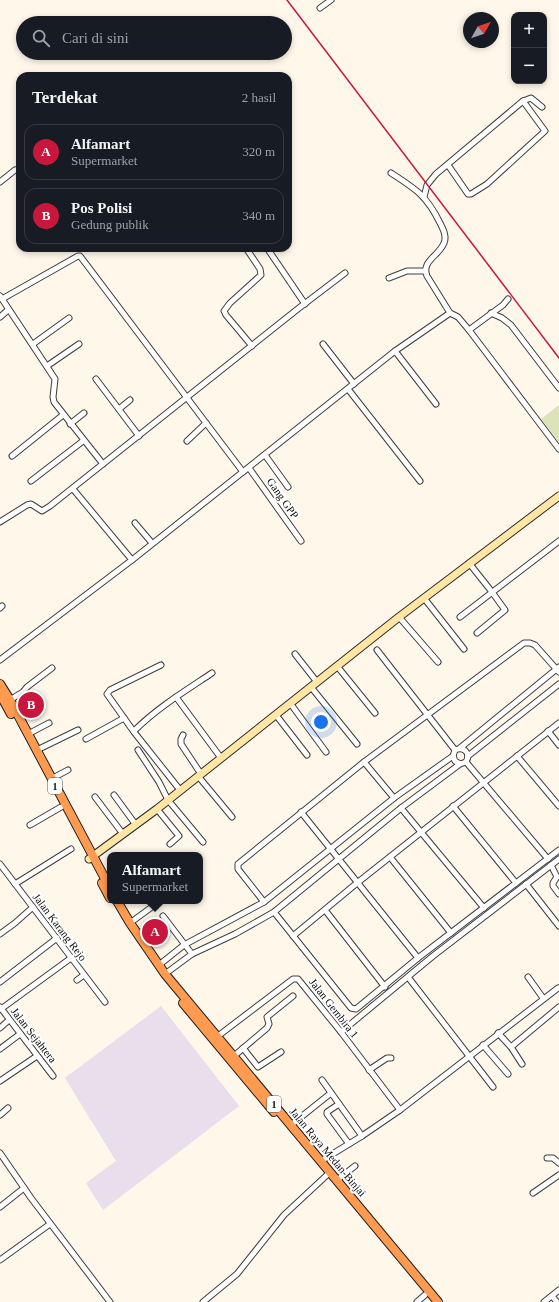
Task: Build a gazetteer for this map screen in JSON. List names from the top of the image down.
{
  "streets": {
    "highway": ["1", "Jalan Raya Medan-Binjai"],
    "street": [
      "Gang GPP",
      "Jalan Karang Rejo",
      "Jalan Gembira 1",
      "Jalan Sejahtera"
    ]
  },
  "crossings": [
    ["Jalan Gembira 1", "Jalan Raya Medan-Binjai"]
  ],
  "north": "top right",
  "page": {
    "map_buttons": ["+", "−"],
    "search": "Cari di sini",
    "heading": ["Terdekat", "2 hasil"],
    "list": [
      {
        "mark": "A",
        "name": "Alfamart",
        "note": "Supermarket",
        "value": "320 m"
      },
      {
        "mark": "B",
        "name": "Pos Polisi",
        "note": "Gedung publik",
        "value": "340 m"
      }
    ],
    "pins": ["B", "A"],
    "popup": ["Alfamart", "Supermarket"]
  }
}
